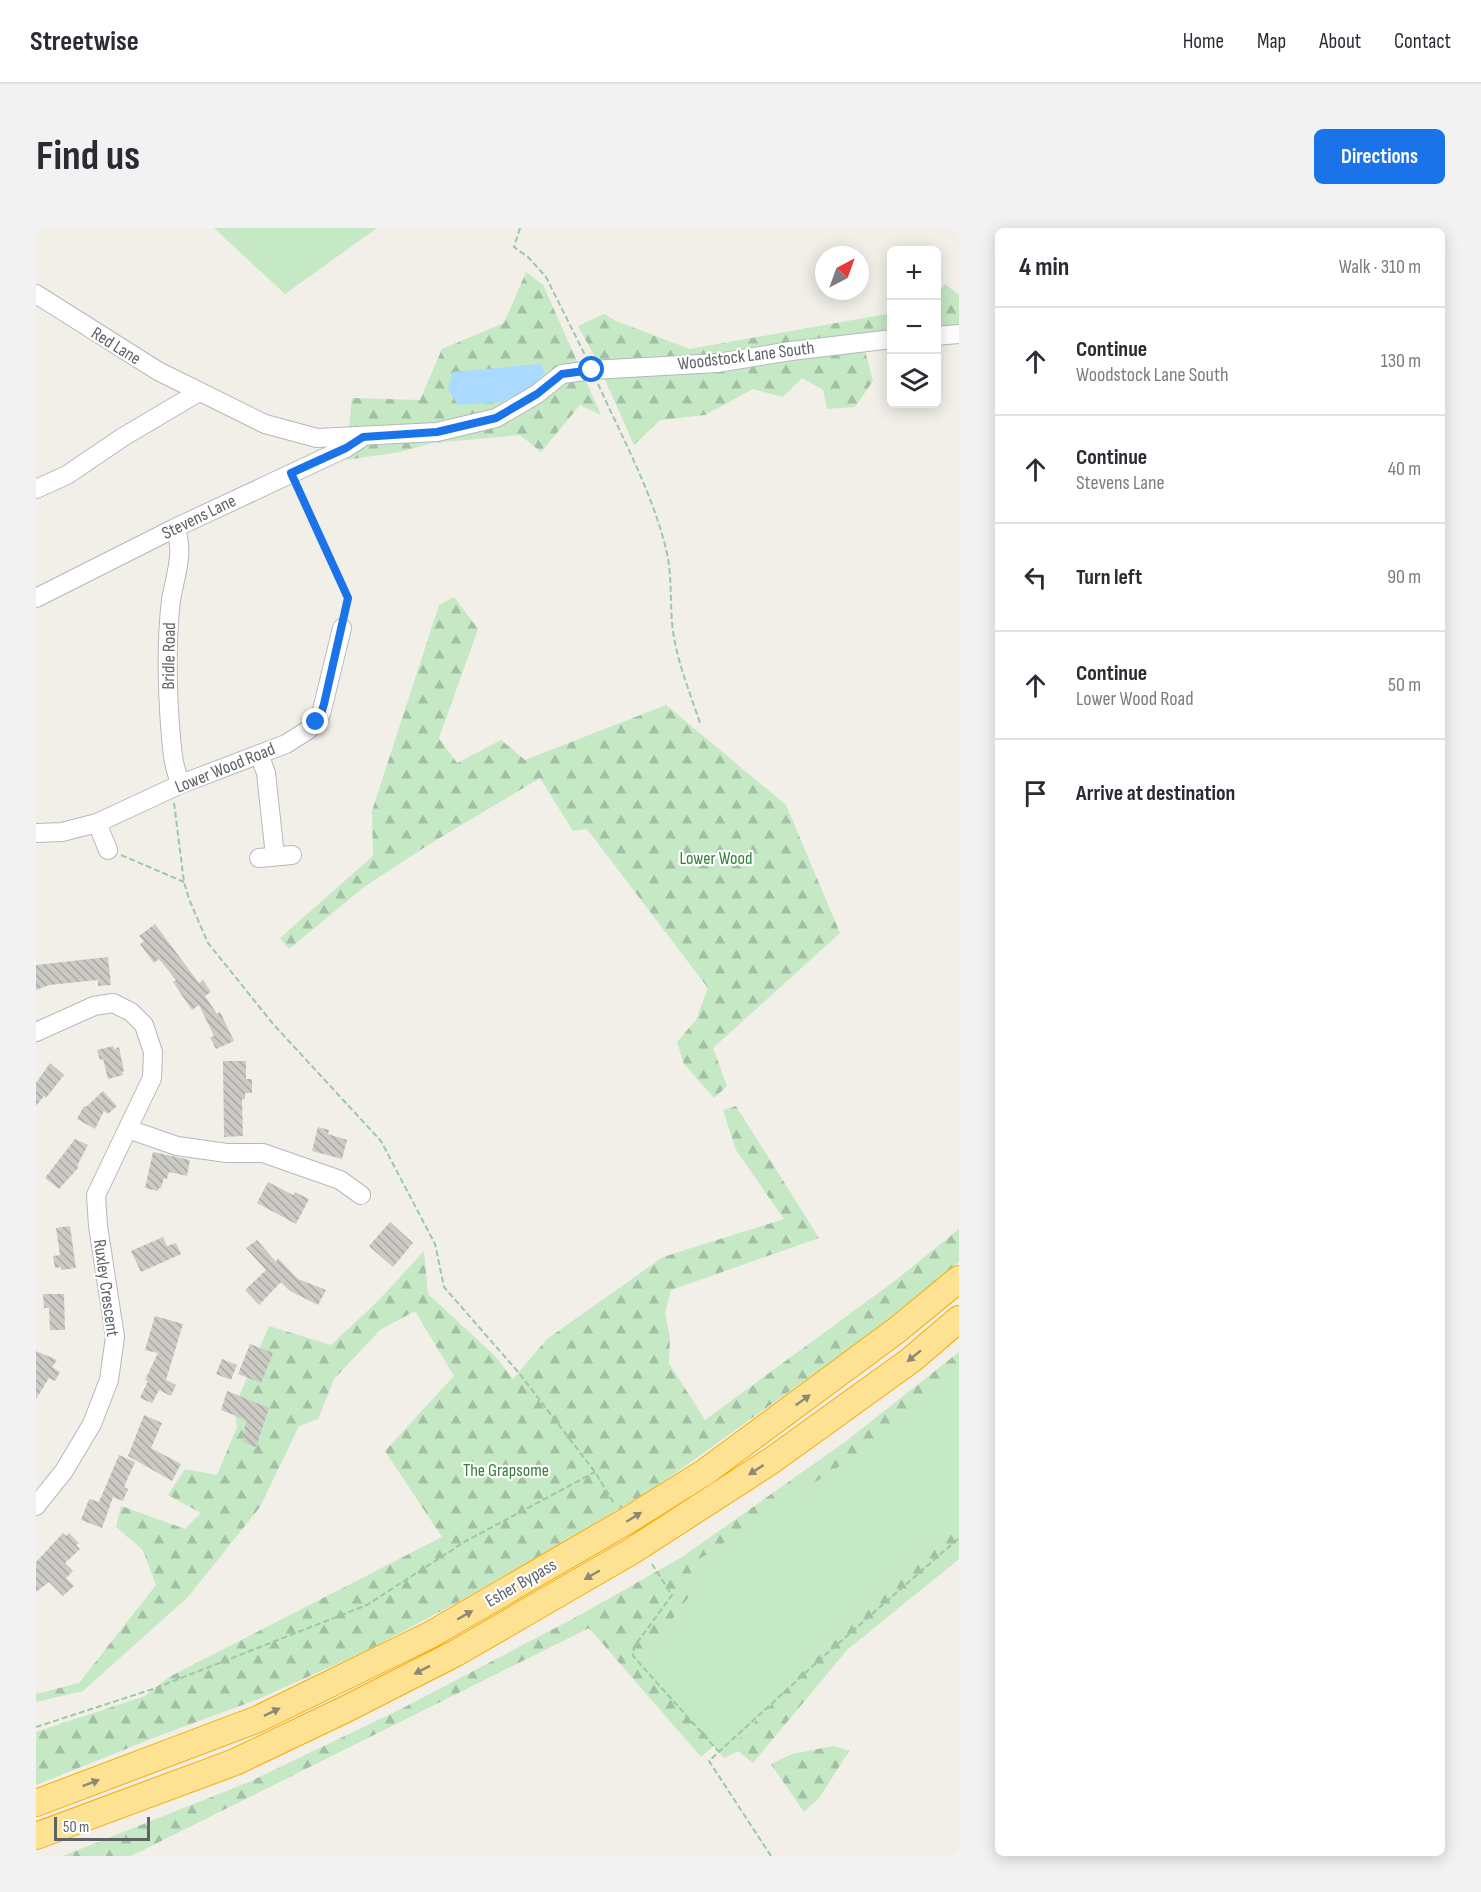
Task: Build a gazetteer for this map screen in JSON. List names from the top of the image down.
{
  "streets": {
    "highway": ["Esher Bypass"],
    "street": [
      "Red Lane",
      "Woodstock Lane South",
      "Stevens Lane",
      "Bridle Road",
      "Lower Wood Road",
      "Ruxley Crescent"
    ]
  },
  "crossings": [
    ["Red Lane", "Woodstock Lane South"],
    ["Red Lane", "Stevens Lane"],
    ["Woodstock Lane South", "Stevens Lane"],
    ["Stevens Lane", "Bridle Road"],
    ["Bridle Road", "Lower Wood Road"]
  ],
  "parks": ["Lower Wood", "The Grapsome"],
  "scale_bar": "50 m",
  "north": "top right",
  "page": {
    "header": "Streetwise",
    "nav": [
      "Home",
      "Map",
      "About",
      "Contact"
    ],
    "buttons": "Directions",
    "title": "Find us",
    "heading": ["4 min", "Walk · 310 m"],
    "map_buttons": ["+", "−"],
    "list": [
      ["Continue", "Woodstock Lane South", "130 m"],
      ["Continue", "Stevens Lane", "40 m"],
      ["Turn left", "90 m"],
      ["Continue", "Lower Wood Road", "50 m"],
      "Arrive at destination"
    ],
    "scale": "50 m"
  }
}
